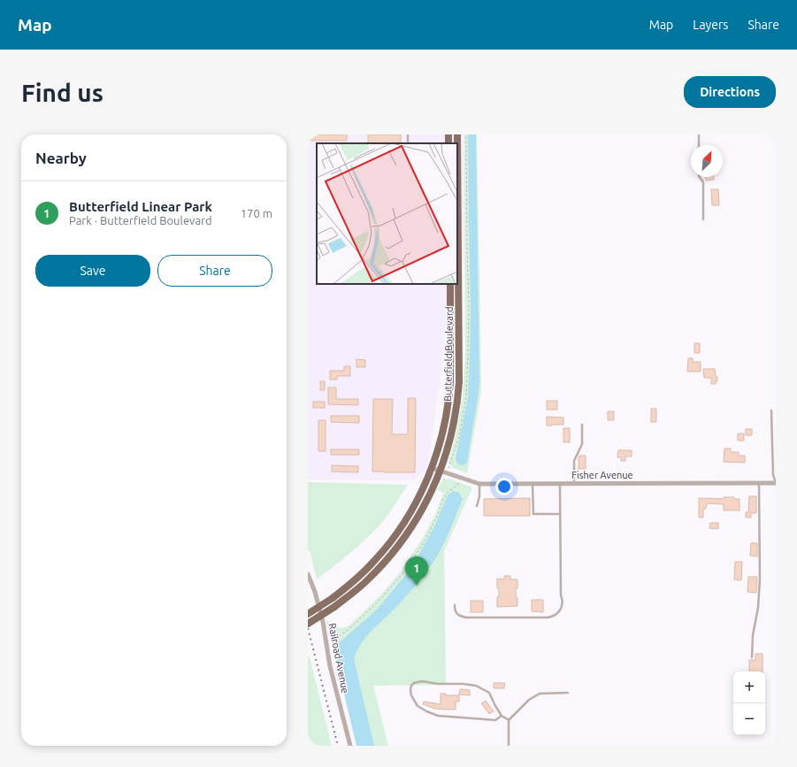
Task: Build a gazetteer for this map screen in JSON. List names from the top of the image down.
{
  "streets": {
    "main road": ["Butterfield Boulevard"],
    "street": ["Fisher Avenue", "Railroad Avenue"]
  },
  "crossings": [
    ["Butterfield Boulevard", "Fisher Avenue"]
  ],
  "north": "top right",
  "page": {
    "header": "Map",
    "nav": ["Map", "Layers", "Share"],
    "buttons": [
      "Directions",
      ["Save", "Share"]
    ],
    "title": "Find us",
    "heading": "Nearby",
    "list": [
      {
        "mark": "1",
        "name": "Butterfield Linear Park",
        "note": "Park · Butterfield Boulevard",
        "value": "170 m"
      }
    ],
    "pins": "1",
    "map_buttons": ["+", "−"]
  }
}
